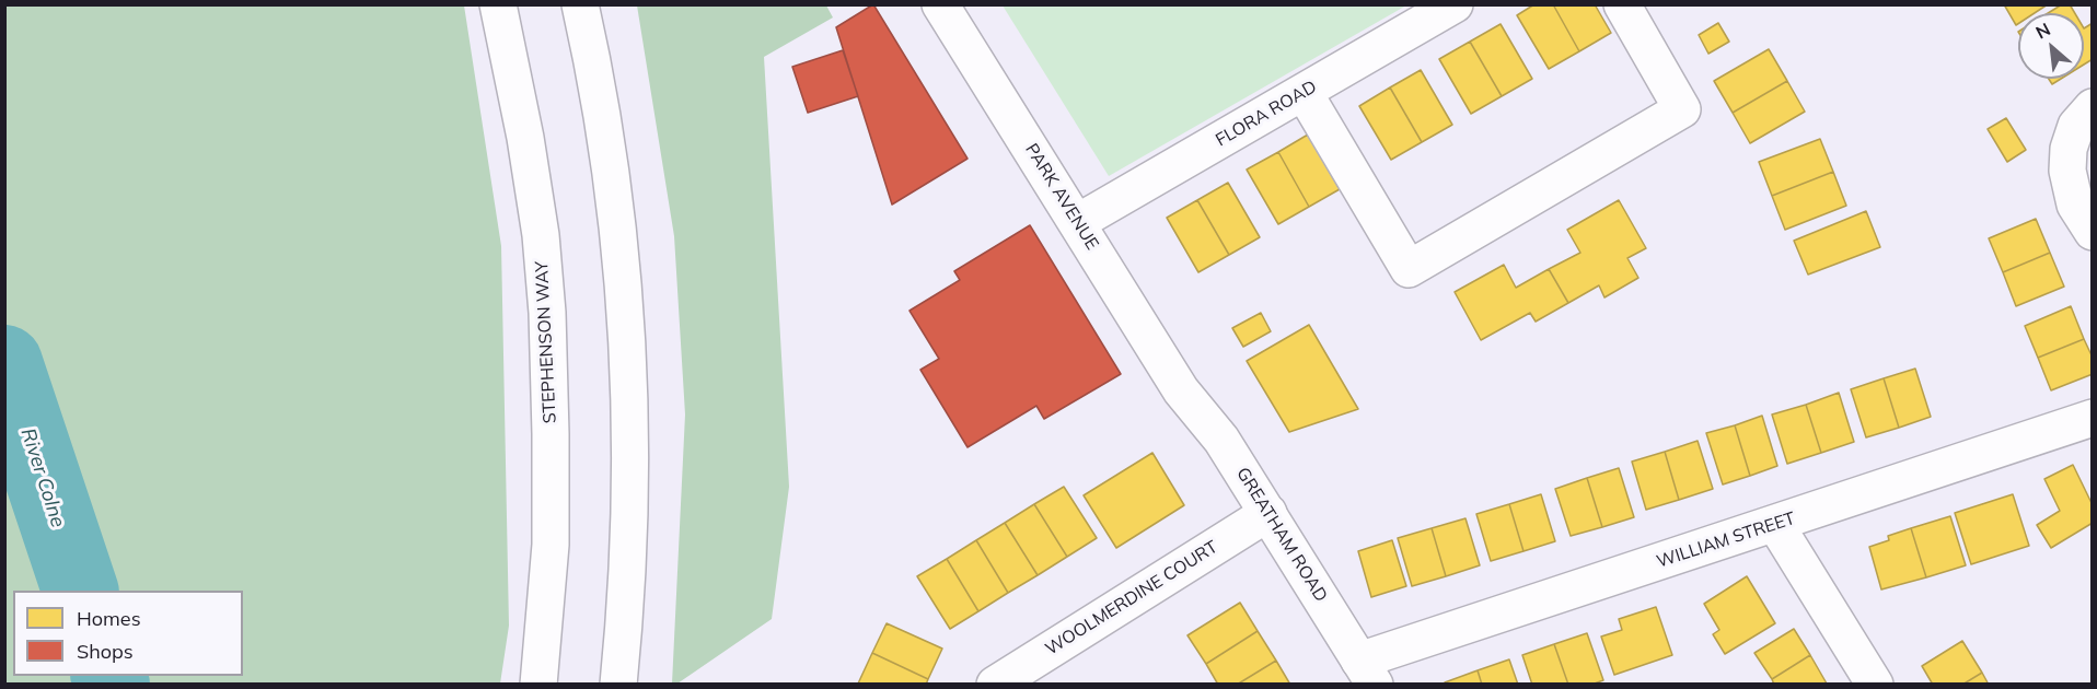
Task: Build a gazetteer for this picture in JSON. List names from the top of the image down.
{
  "streets": {
    "street": [
      "FLORA ROAD",
      "PARK AVENUE",
      "STEPHENSON WAY",
      "GREATHAM ROAD",
      "WILLIAM STREET",
      "WOOLMERDINE COURT"
    ]
  },
  "crossings": [
    ["FLORA ROAD", "PARK AVENUE"],
    ["PARK AVENUE", "GREATHAM ROAD"],
    ["GREATHAM ROAD", "WILLIAM STREET"],
    ["GREATHAM ROAD", "WOOLMERDINE COURT"]
  ],
  "water": ["River Colne"],
  "legend": ["Homes", "Shops"],
  "north": "top left"
}
